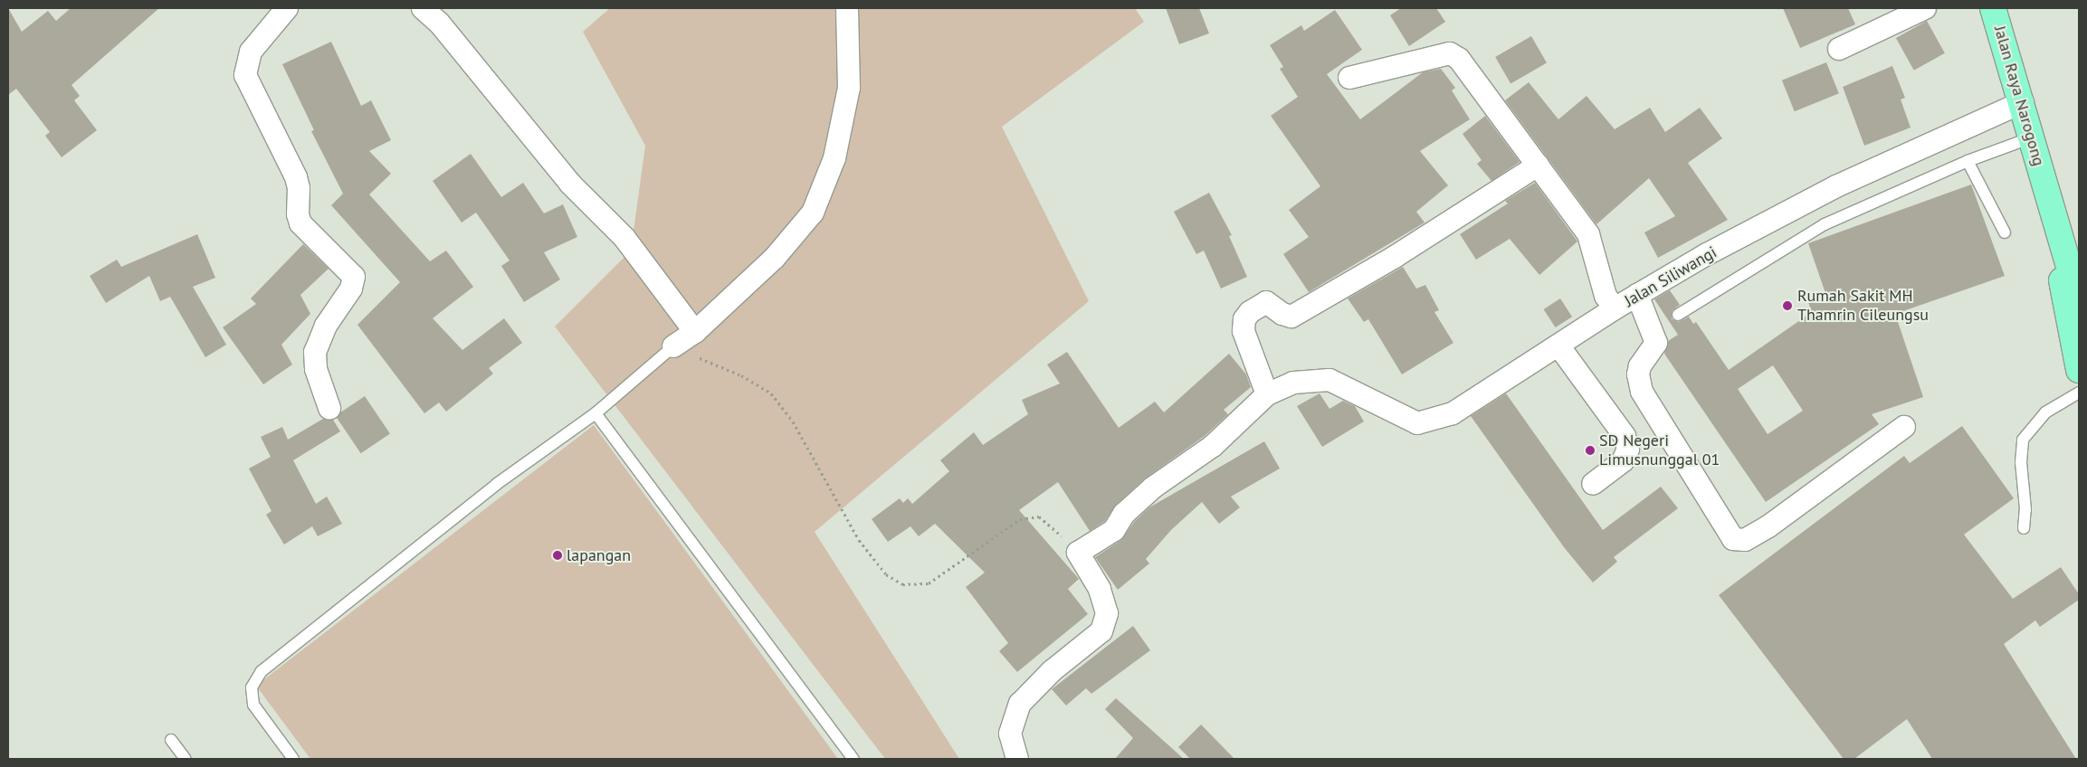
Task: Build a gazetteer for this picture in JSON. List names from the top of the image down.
{
  "streets": {
    "main road": ["Jalan Raya Narogong"],
    "street": ["Jalan Siliwangi"]
  },
  "crossings": [
    ["Jalan Raya Narogong", "Jalan Siliwangi"]
  ],
  "places": ["Rumah Sakit MH Thamrin Cileungsu", "SD Negeri Limusnunggal 01", "lapangan"]
}
